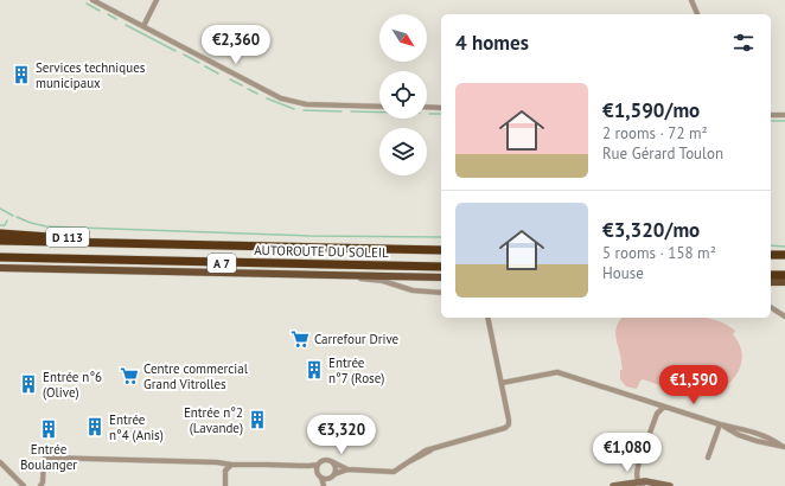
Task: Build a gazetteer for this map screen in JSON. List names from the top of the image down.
{
  "streets": {
    "highway": ["D 113", "AUTOROUTE DU SOLEIL", "A 7"]
  },
  "crossings": [
    ["D 113", "AUTOROUTE DU SOLEIL"]
  ],
  "places": {
    "building": [
      "Services techniques municipaux",
      "Entrée n°7 (Rose)",
      "Entrée n°6 (Olive)",
      "Entrée n°2 (Lavande)",
      "Entrée n°4 (Anis)",
      "Entrée Boulanger"
    ],
    "supermarket": ["Carrefour Drive", "Centre commercial Grand Vitrolles"]
  },
  "north": "bottom right",
  "page": {
    "heading": "4 homes",
    "price": [
      "€2,360",
      "€1,590",
      "€3,320",
      "€1,080"
    ],
    "list": [
      {
        "name": "€1,590/mo",
        "note": "2 rooms · 72 m² · Rue Gérard Toulon"
      },
      {
        "name": "€3,320/mo",
        "note": "5 rooms · 158 m² · House"
      }
    ]
  }
}
